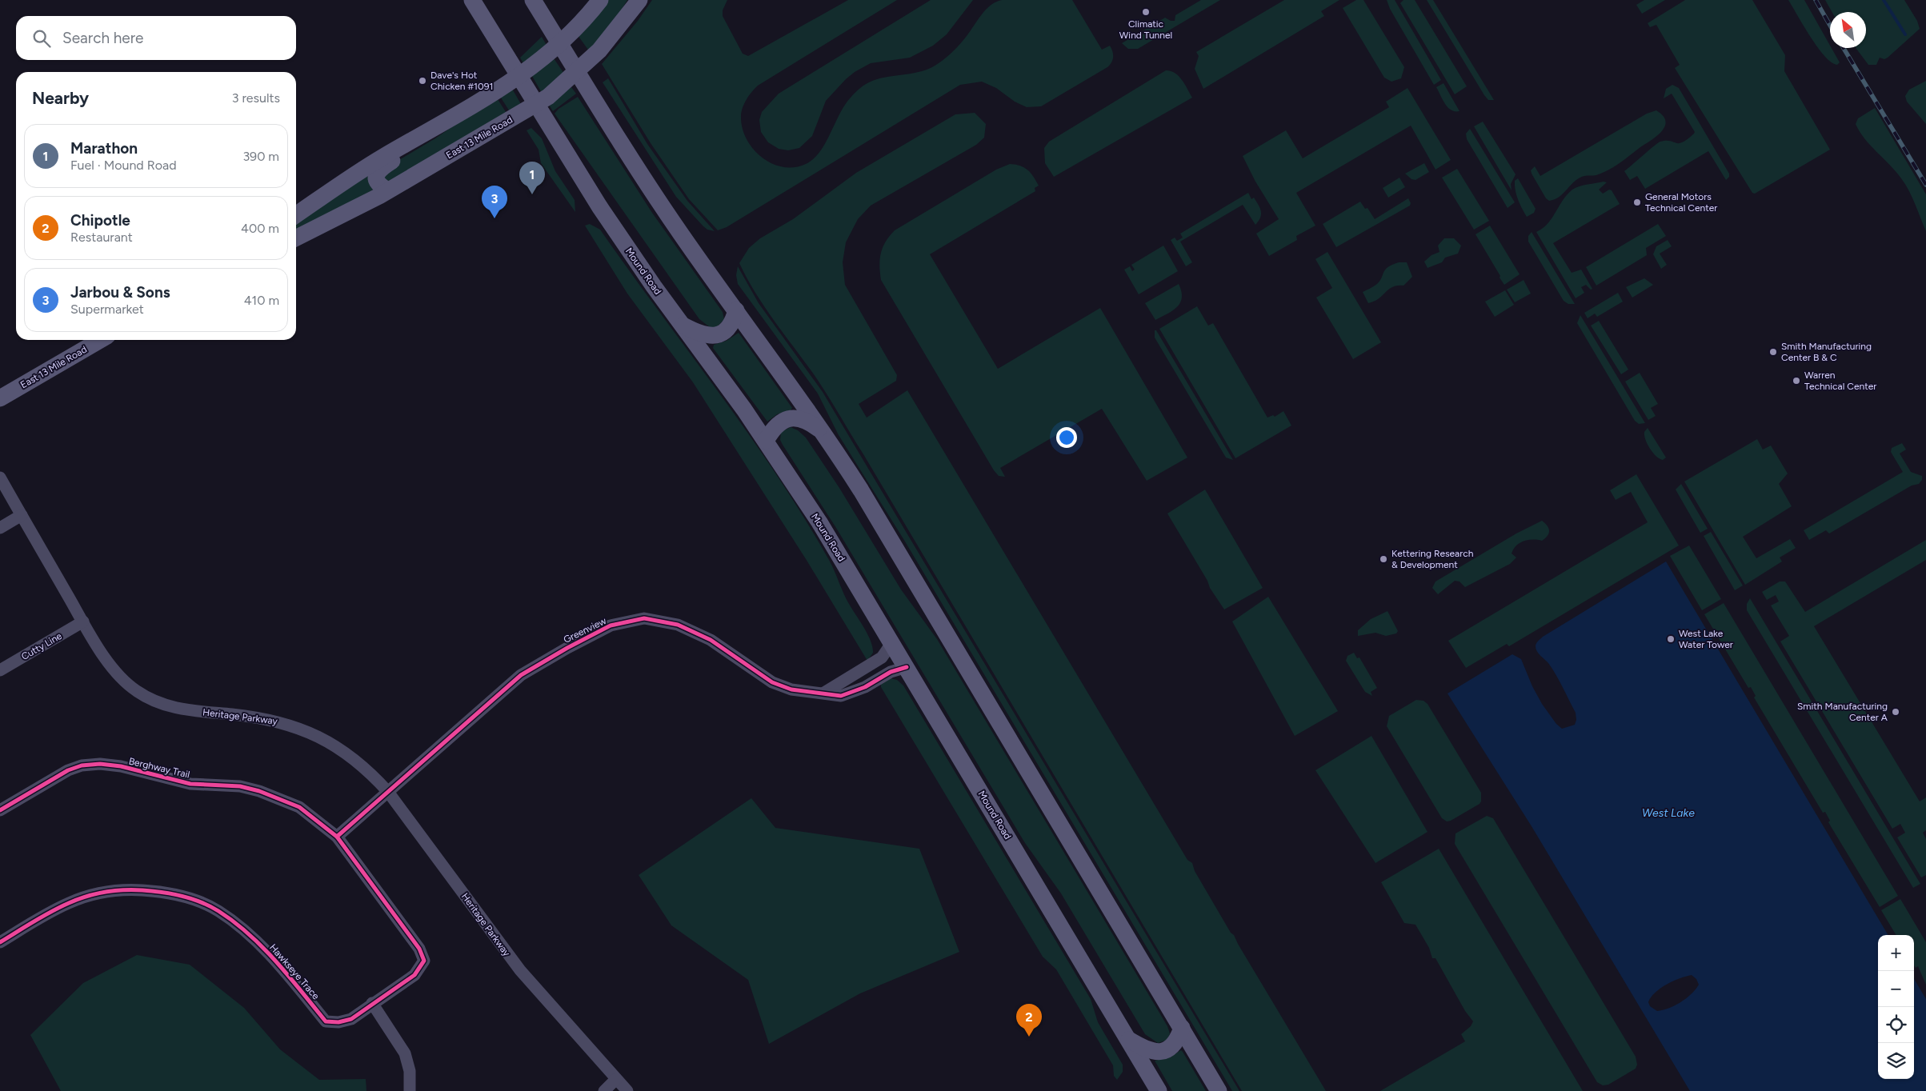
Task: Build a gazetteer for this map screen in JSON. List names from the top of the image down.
{
  "streets": {
    "main road": ["East 13 Mile Road", "Mound Road"],
    "street": [
      "Greenview",
      "Cutty Line",
      "Heritage Parkway",
      "Berghway Trail",
      "Hawkseye Trace"
    ]
  },
  "crossings": [
    ["East 13 Mile Road", "Mound Road"],
    ["Mound Road", "Greenview"],
    ["Greenview", "Heritage Parkway"],
    ["Greenview", "Berghway Trail"],
    ["Greenview", "Hawkseye Trace"],
    ["Cutty Line", "Heritage Parkway"],
    ["Berghway Trail", "Hawkseye Trace"]
  ],
  "water": ["West Lake"],
  "places": [
    "Climatic Wind Tunnel",
    "Dave's Hot Chicken #1091",
    "General Motors Technical Center",
    "Smith Manufacturing Center B & C",
    "Warren Technical Center",
    "Kettering Research & Development",
    "West Lake Water Tower",
    "Smith Manufacturing Center A"
  ],
  "north": "top left",
  "page": {
    "search": "Search here",
    "heading": ["Nearby", "3 results"],
    "list": [
      {
        "mark": "1",
        "name": "Marathon",
        "note": "Fuel · Mound Road",
        "value": "390 m"
      },
      {
        "mark": "2",
        "name": "Chipotle",
        "note": "Restaurant",
        "value": "400 m"
      },
      {
        "mark": "3",
        "name": "Jarbou & Sons",
        "note": "Supermarket",
        "value": "410 m"
      }
    ],
    "pins": ["1", "3", "2"],
    "map_buttons": ["+", "−"]
  }
}
